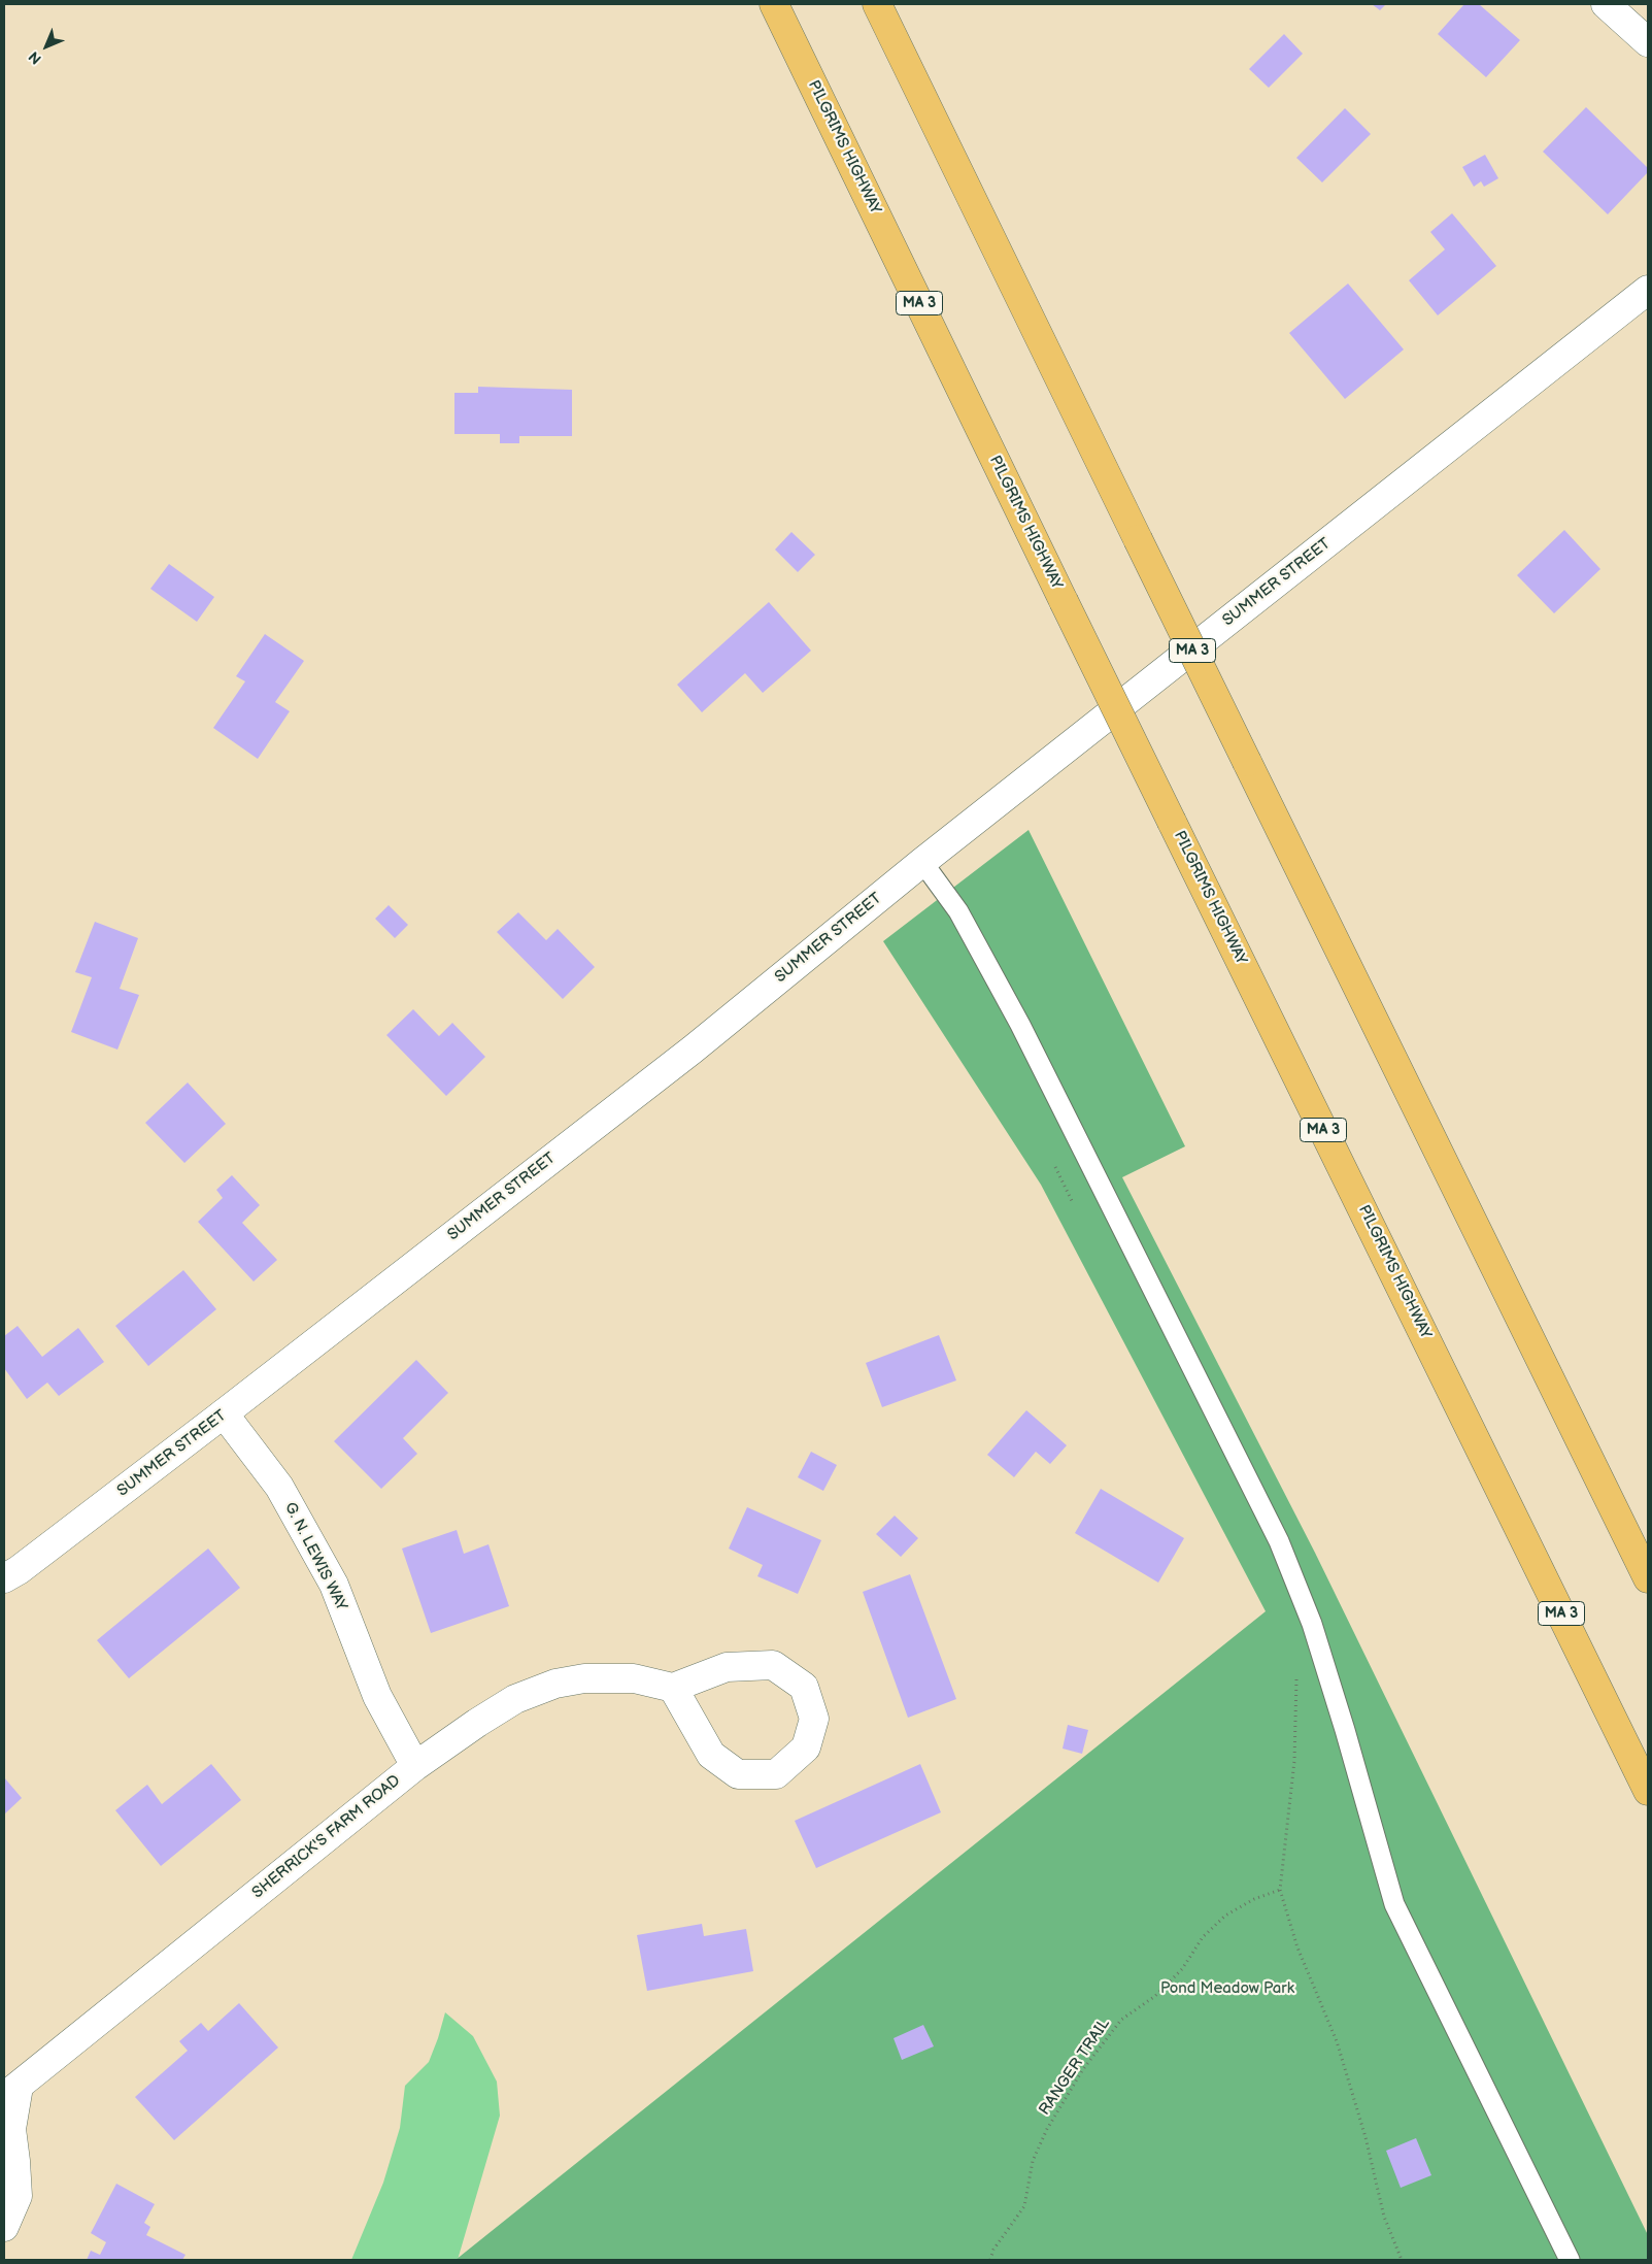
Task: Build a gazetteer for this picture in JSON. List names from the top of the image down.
{
  "streets": {
    "highway": ["PILGRIMS HIGHWAY", "MA 3"],
    "street": ["SUMMER STREET", "G. N. LEWIS WAY", "SHERRICK'S FARM ROAD"],
    "path": ["RANGER TRAIL"]
  },
  "crossings": [
    ["SUMMER STREET", "G. N. LEWIS WAY"],
    ["G. N. LEWIS WAY", "SHERRICK'S FARM ROAD"]
  ],
  "parks": ["Pond Meadow Park"],
  "north": "bottom left"
}
